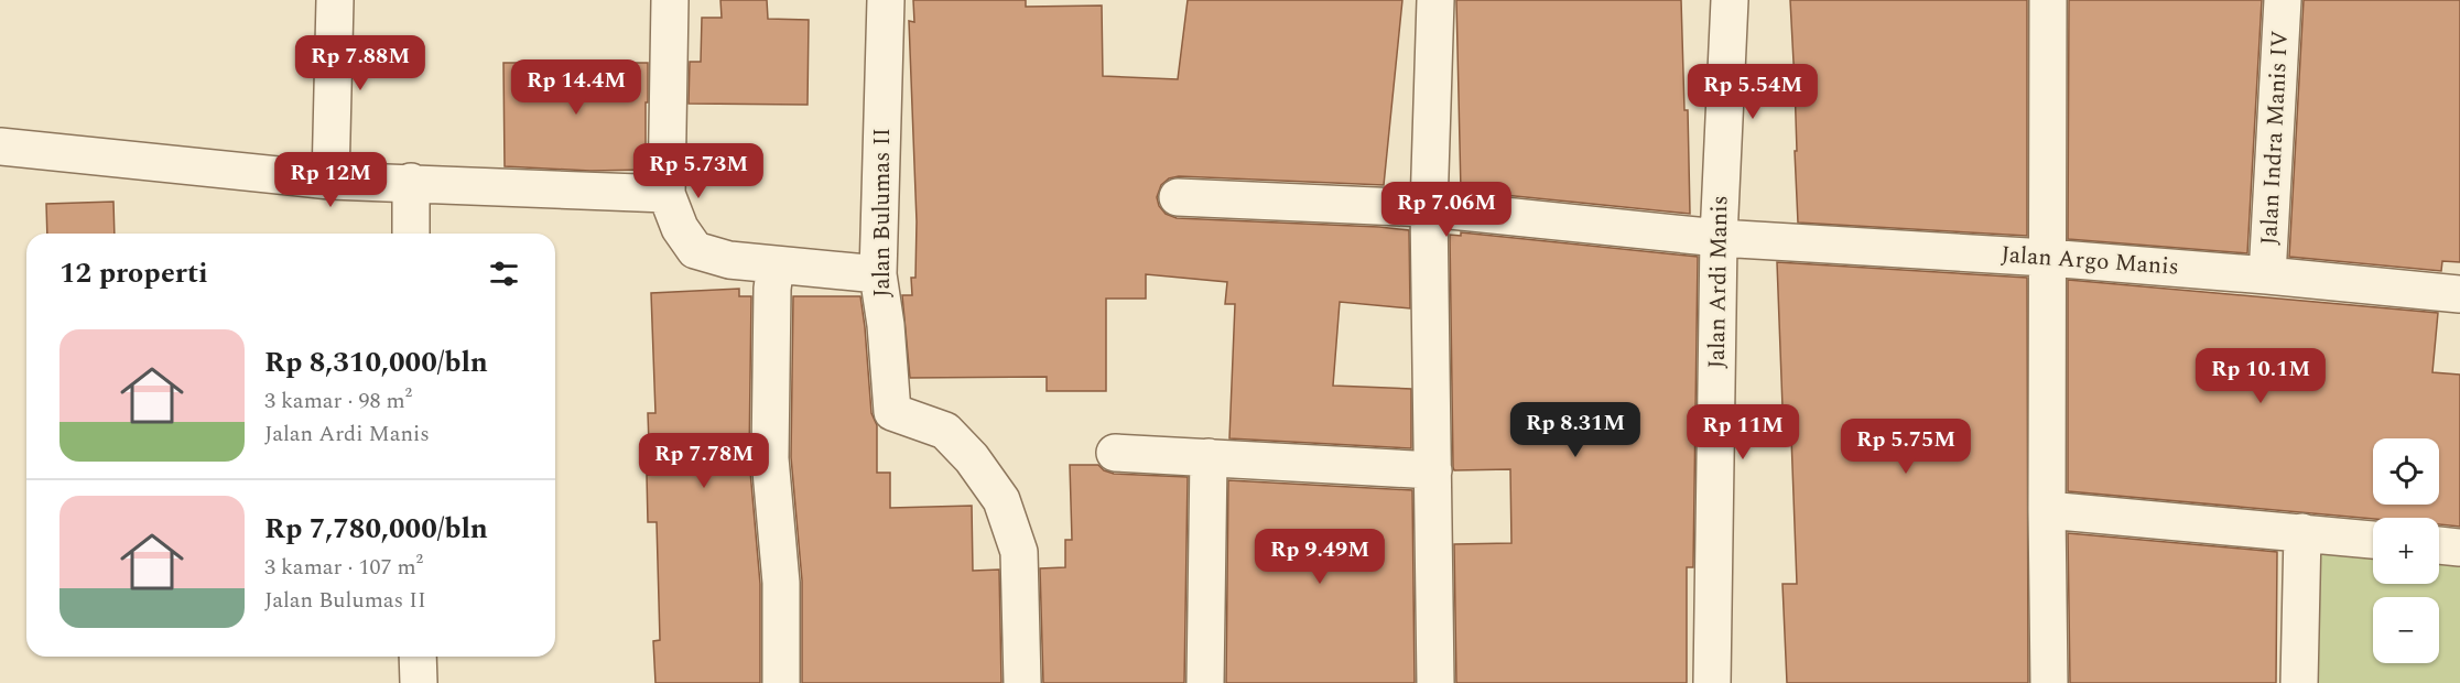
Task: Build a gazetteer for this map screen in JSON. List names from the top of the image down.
{
  "streets": {
    "street": [
      "Jalan Indra Manis IV",
      "Jalan Bulumas II",
      "Jalan Argo Manis",
      "Jalan Ardi Manis"
    ]
  },
  "crossings": [
    ["Jalan Indra Manis IV", "Jalan Argo Manis"],
    ["Jalan Argo Manis", "Jalan Ardi Manis"]
  ],
  "page": {
    "price": [
      "Rp 7.88M",
      "Rp 14.4M",
      "Rp 5.54M",
      "Rp 5.73M",
      "Rp 12M",
      "Rp 7.06M",
      "Rp 10.1M",
      "Rp 8.31M",
      "Rp 11M",
      "Rp 5.75M",
      "Rp 7.78M",
      "Rp 9.49M"
    ],
    "heading": "12 properti",
    "list": [
      {
        "name": "Rp 8,310,000/bln",
        "note": "3 kamar · 98 m² · Jalan Ardi Manis"
      },
      {
        "name": "Rp 7,780,000/bln",
        "note": "3 kamar · 107 m² · Jalan Bulumas II"
      }
    ],
    "map_buttons": ["+", "−"]
  }
}
